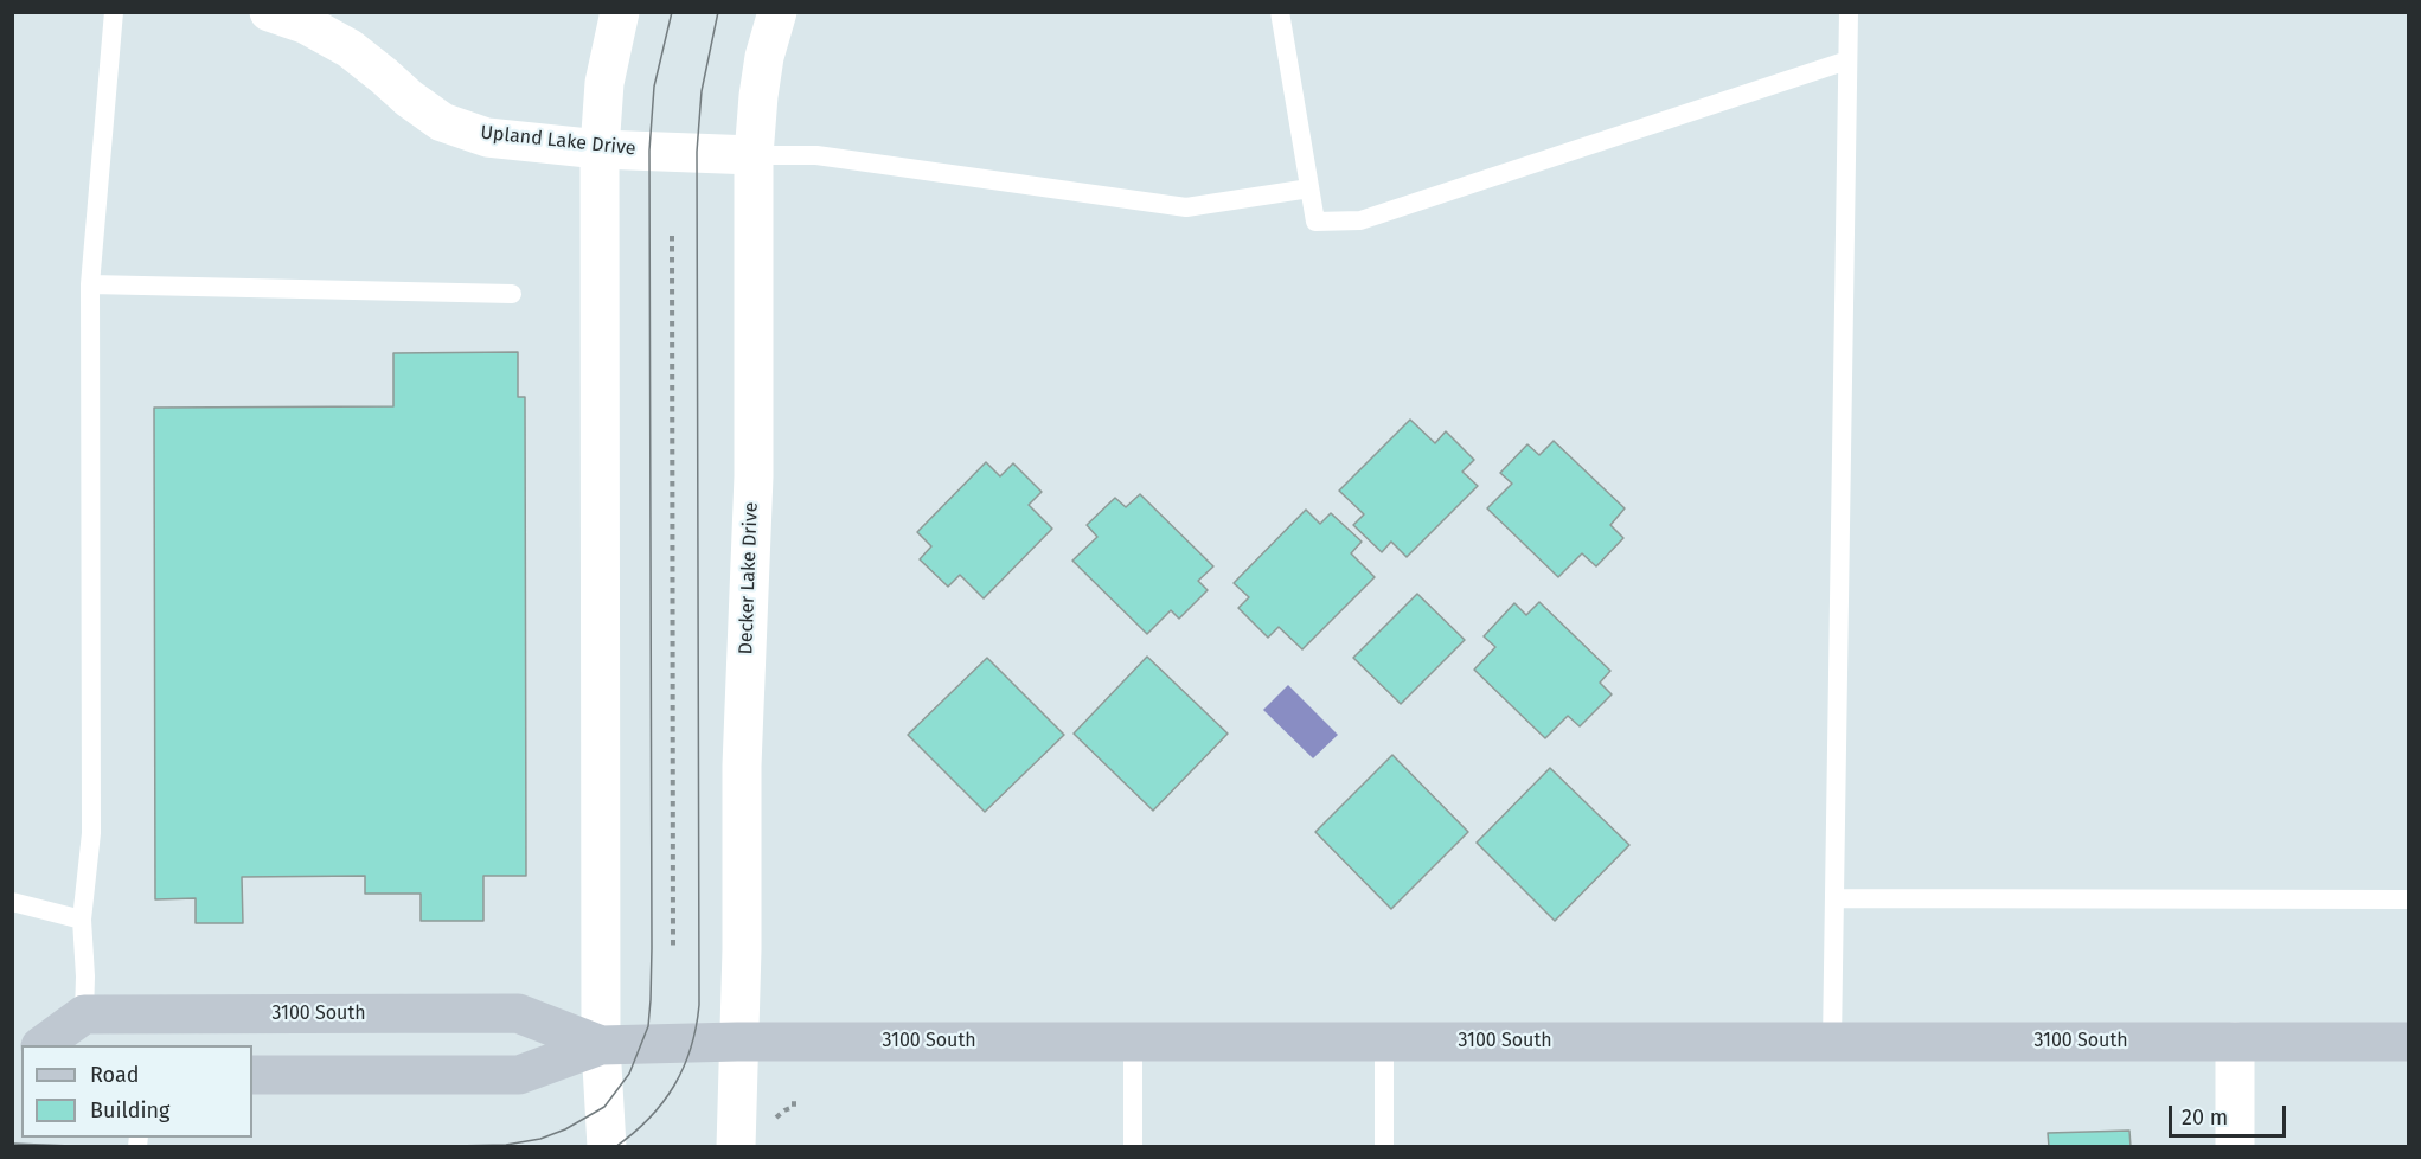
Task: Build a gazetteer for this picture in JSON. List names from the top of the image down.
{
  "streets": {
    "main road": ["3100 South"],
    "street": ["Upland Lake Drive", "Decker Lake Drive"]
  },
  "crossings": [
    ["Upland Lake Drive", "Decker Lake Drive"],
    ["Decker Lake Drive", "3100 South"]
  ],
  "legend": ["Road", "Building"],
  "scale_bar": "20 m"
}
